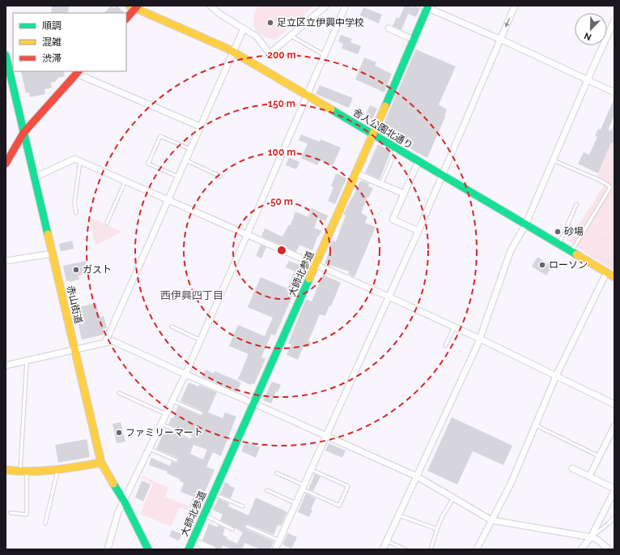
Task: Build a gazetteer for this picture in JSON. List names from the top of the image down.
{
  "streets": {
    "street": ["舎人公園北通り", "大師北参道", "赤山街道"]
  },
  "crossings": [
    ["舎人公園北通り", "大師北参道"]
  ],
  "districts": ["西伊興四丁目"],
  "places": [
    "足立区立伊興中学校",
    "砂場",
    "ローソン",
    "ガスト",
    "ファミリーマート"
  ],
  "legend": ["順調", "混雑", "渋滞"],
  "north": "bottom left",
  "rings": [
    "200 m",
    "150 m",
    "100 m",
    "50 m"
  ]
}
